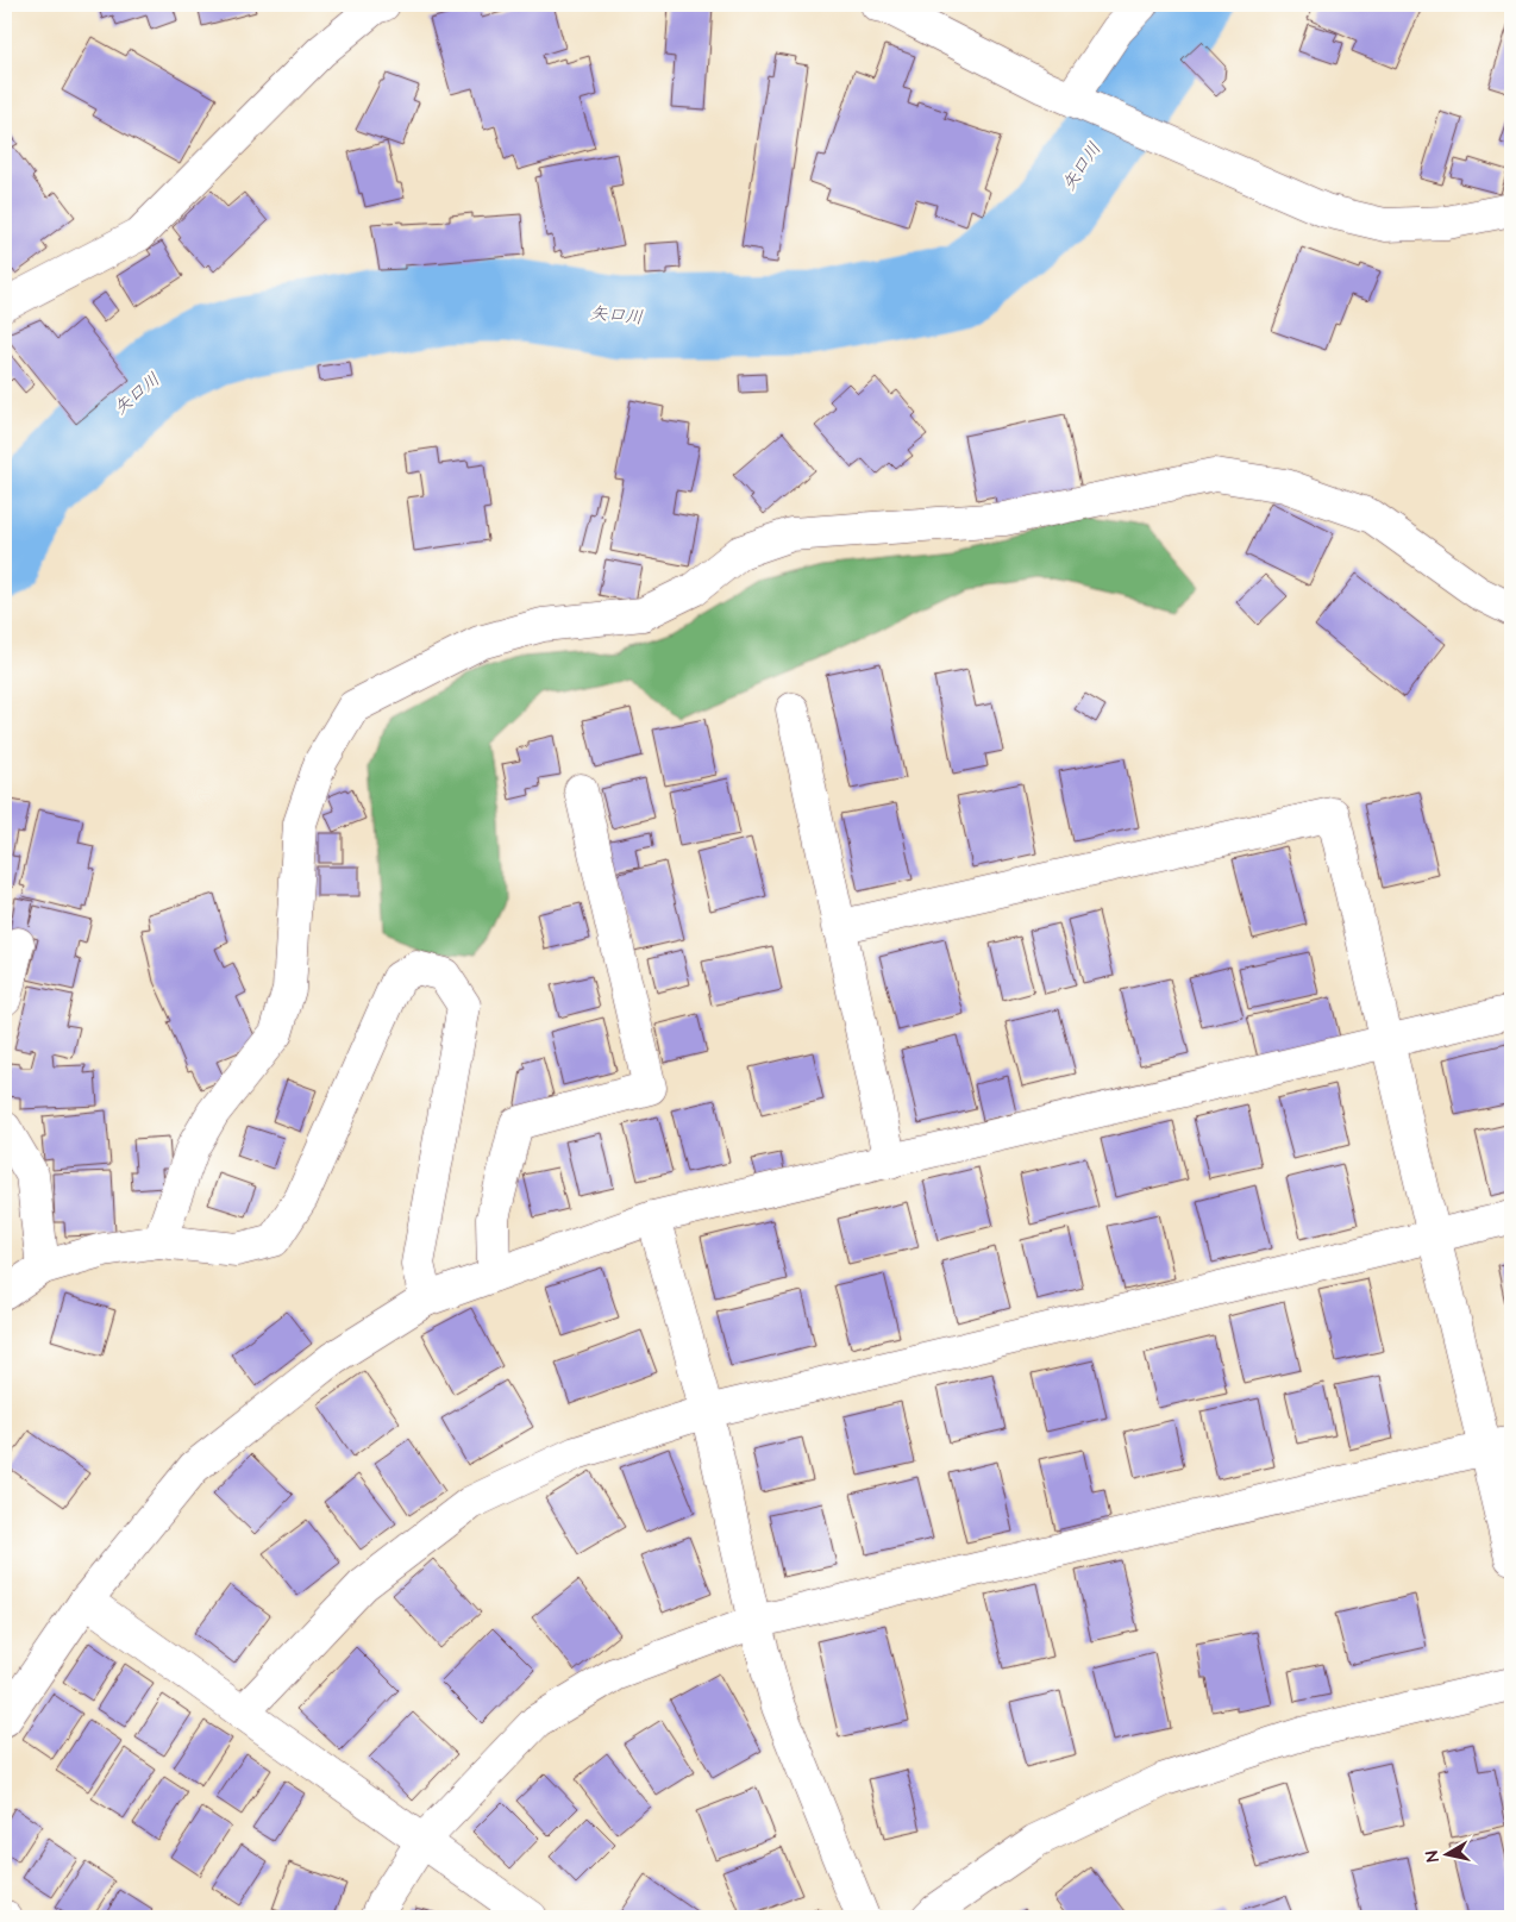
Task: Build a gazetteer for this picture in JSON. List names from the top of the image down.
{
  "water": ["矢口川"],
  "north": "left"
}
